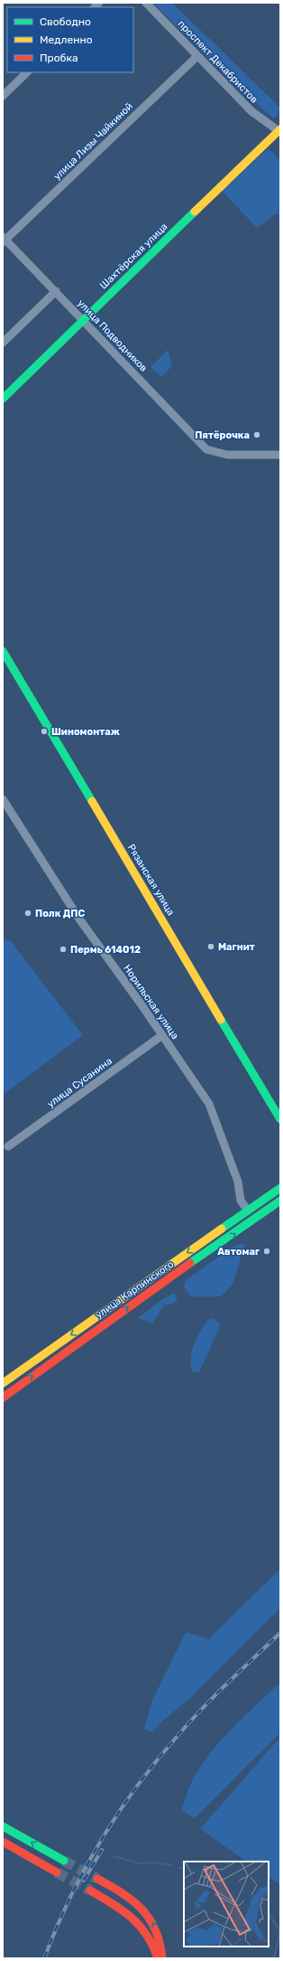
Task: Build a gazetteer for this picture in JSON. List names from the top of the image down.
{
  "streets": {
    "main road": ["Шахтёрская улица", "Рязанская улица", "улица Карпинского"],
    "street": [
      "проспект Декабристов",
      "улица Лизы Чайкиной",
      "улица Подводников",
      "Норильская улица",
      "улица Сусанина"
    ]
  },
  "crossings": [
    ["проспект Декабристов", "улица Лизы Чайкиной"],
    ["проспект Декабристов", "Шахтёрская улица"],
    ["улица Лизы Чайкиной", "улица Подводников"],
    ["Шахтёрская улица", "улица Подводников"],
    ["Норильская улица", "улица Сусанина"],
    ["Норильская улица", "улица Карпинского"]
  ],
  "places": [
    "Пятёрочка",
    "Шиномонтаж",
    "Полк ДПС",
    "Магнит",
    "Пермь 614012",
    "Автомаг"
  ],
  "legend": ["Свободно", "Медленно", "Пробка"]
}
